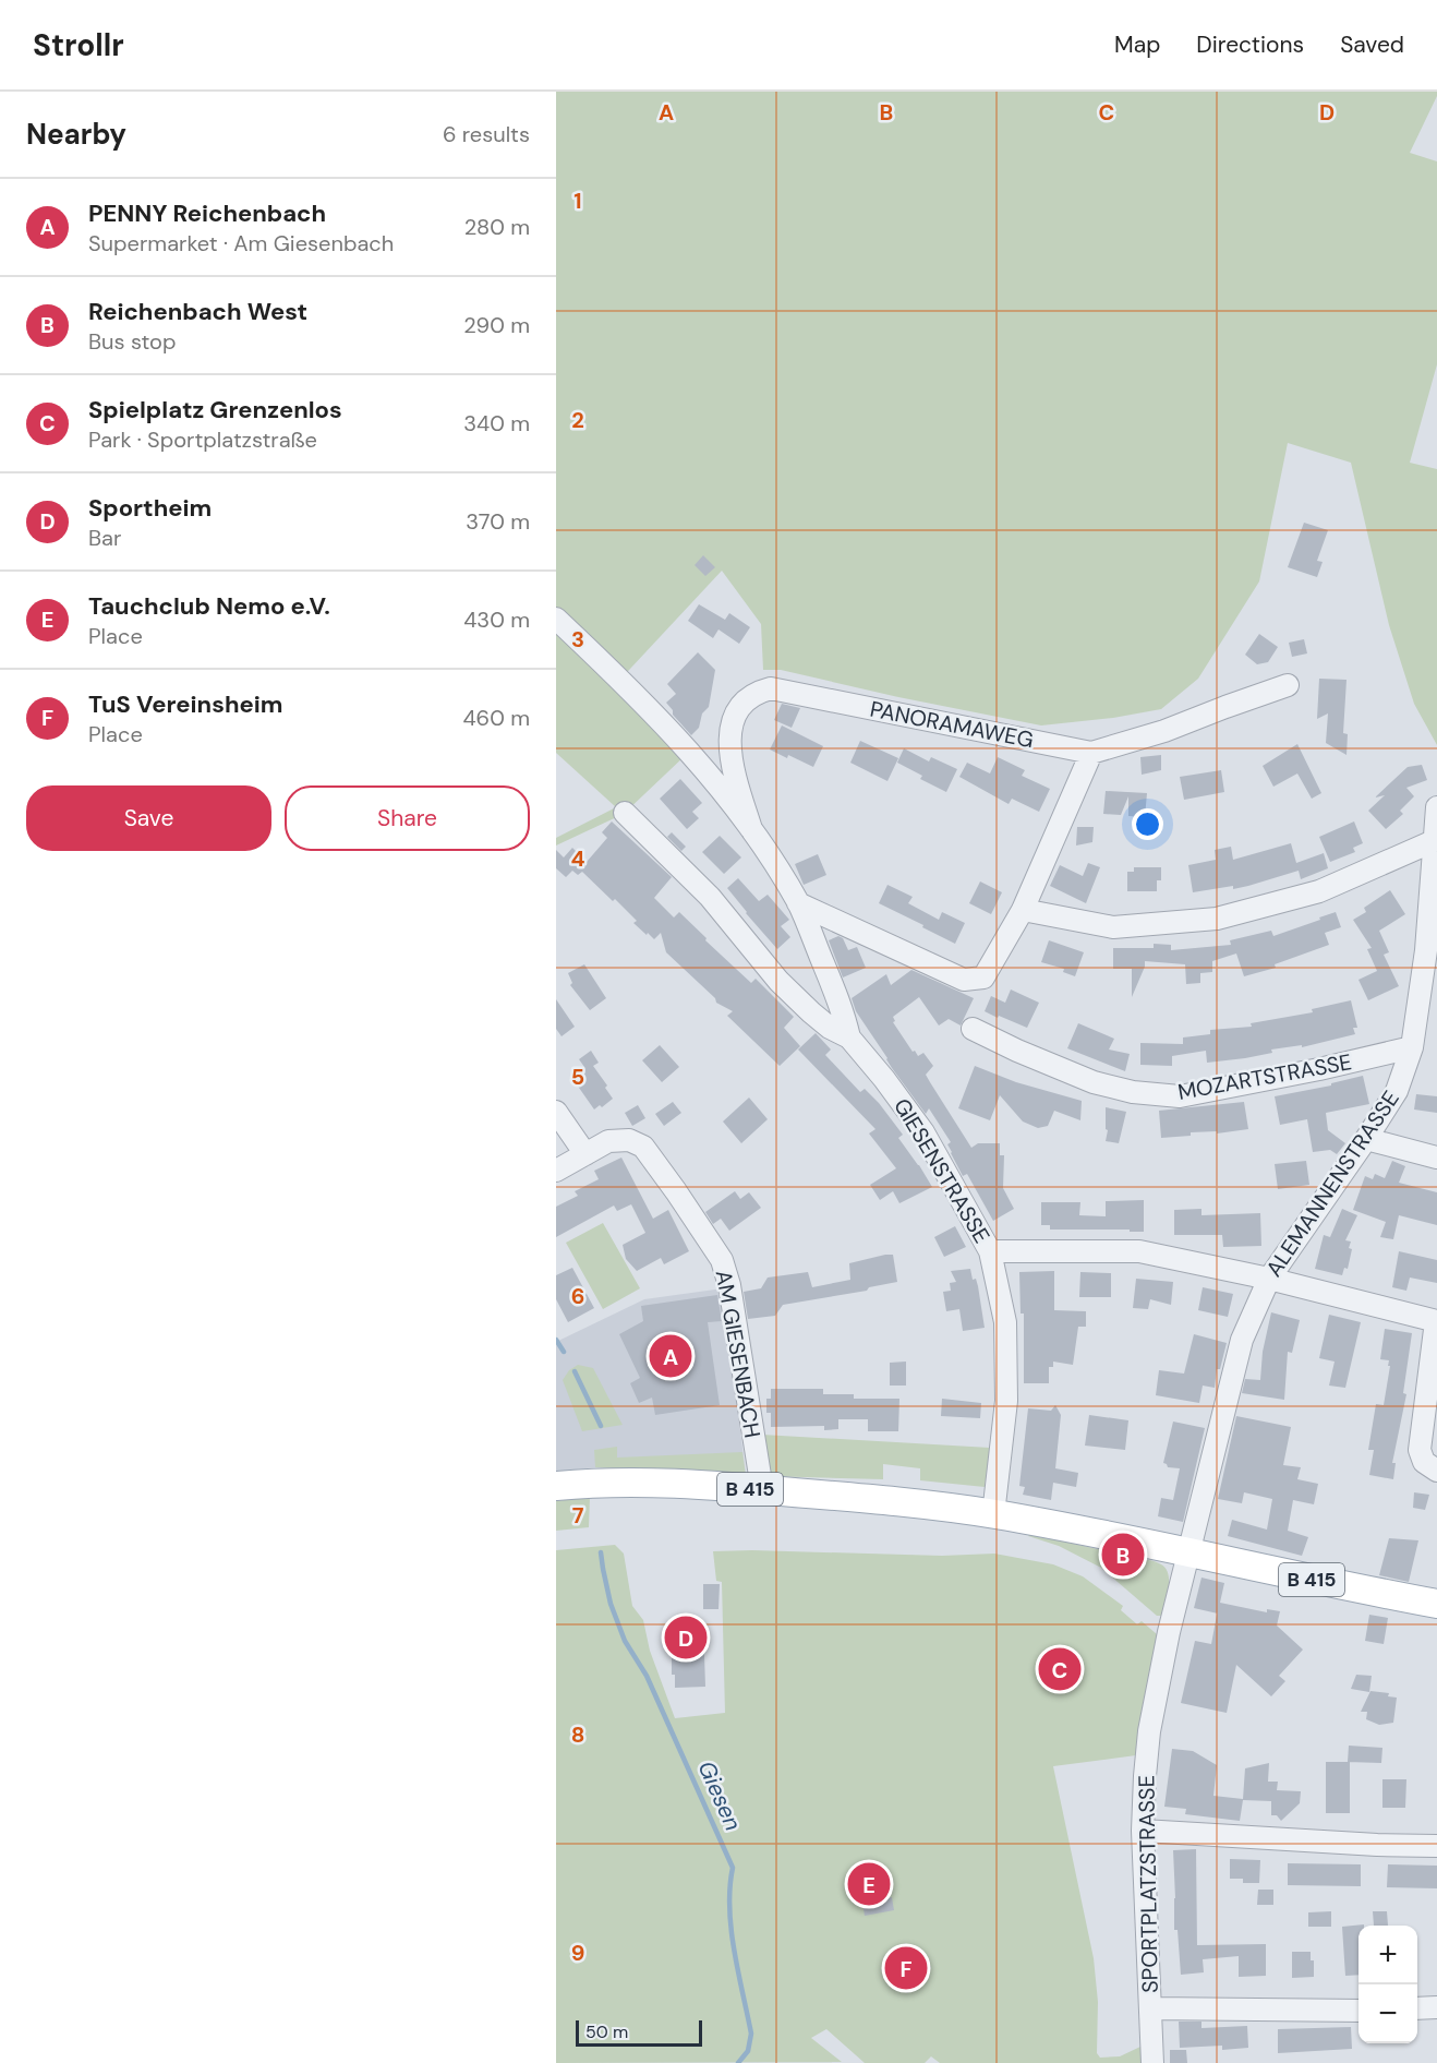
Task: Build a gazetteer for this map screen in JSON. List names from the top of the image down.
{
  "streets": {
    "main road": ["B 415"],
    "street": [
      "PANORAMAWEG",
      "MOZARTSTRASSE",
      "GIESENSTRASSE",
      "ALEMANNENSTRASSE",
      "AM GIESENBACH",
      "SPORTPLATZSTRASSE"
    ]
  },
  "crossings": [
    ["PANORAMAWEG", "GIESENSTRASSE"],
    ["MOZARTSTRASSE", "ALEMANNENSTRASSE"],
    ["GIESENSTRASSE", "B 415"],
    ["ALEMANNENSTRASSE", "B 415"],
    ["ALEMANNENSTRASSE", "SPORTPLATZSTRASSE"],
    ["AM GIESENBACH", "B 415"],
    ["B 415", "SPORTPLATZSTRASSE"]
  ],
  "water": ["Giesen"],
  "scale_bar": "50 m",
  "page": {
    "header": "Strollr",
    "nav": ["Map", "Directions", "Saved"],
    "heading": ["Nearby", "6 results"],
    "list": [
      {
        "mark": "A",
        "name": "PENNY Reichenbach",
        "note": "Supermarket · Am Giesenbach",
        "value": "280 m"
      },
      {
        "mark": "B",
        "name": "Reichenbach West",
        "note": "Bus stop",
        "value": "290 m"
      },
      {
        "mark": "C",
        "name": "Spielplatz Grenzenlos",
        "note": "Park · Sportplatzstraße",
        "value": "340 m"
      },
      {
        "mark": "D",
        "name": "Sportheim",
        "note": "Bar",
        "value": "370 m"
      },
      {
        "mark": "E",
        "name": "Tauchclub Nemo e.V.",
        "note": "Place",
        "value": "430 m"
      },
      {
        "mark": "F",
        "name": "TuS Vereinsheim",
        "note": "Place",
        "value": "460 m"
      }
    ],
    "buttons": ["Save", "Share"],
    "pins": [
      "A",
      "B",
      "D",
      "C",
      "E",
      "F"
    ],
    "map_buttons": ["+", "−"],
    "scale": "50 m"
  },
  "grid": {
    "columns": [
      "A",
      "B",
      "C",
      "D"
    ],
    "rows": [
      "1",
      "2",
      "3",
      "4",
      "5",
      "6",
      "7",
      "8",
      "9"
    ]
  }
}
